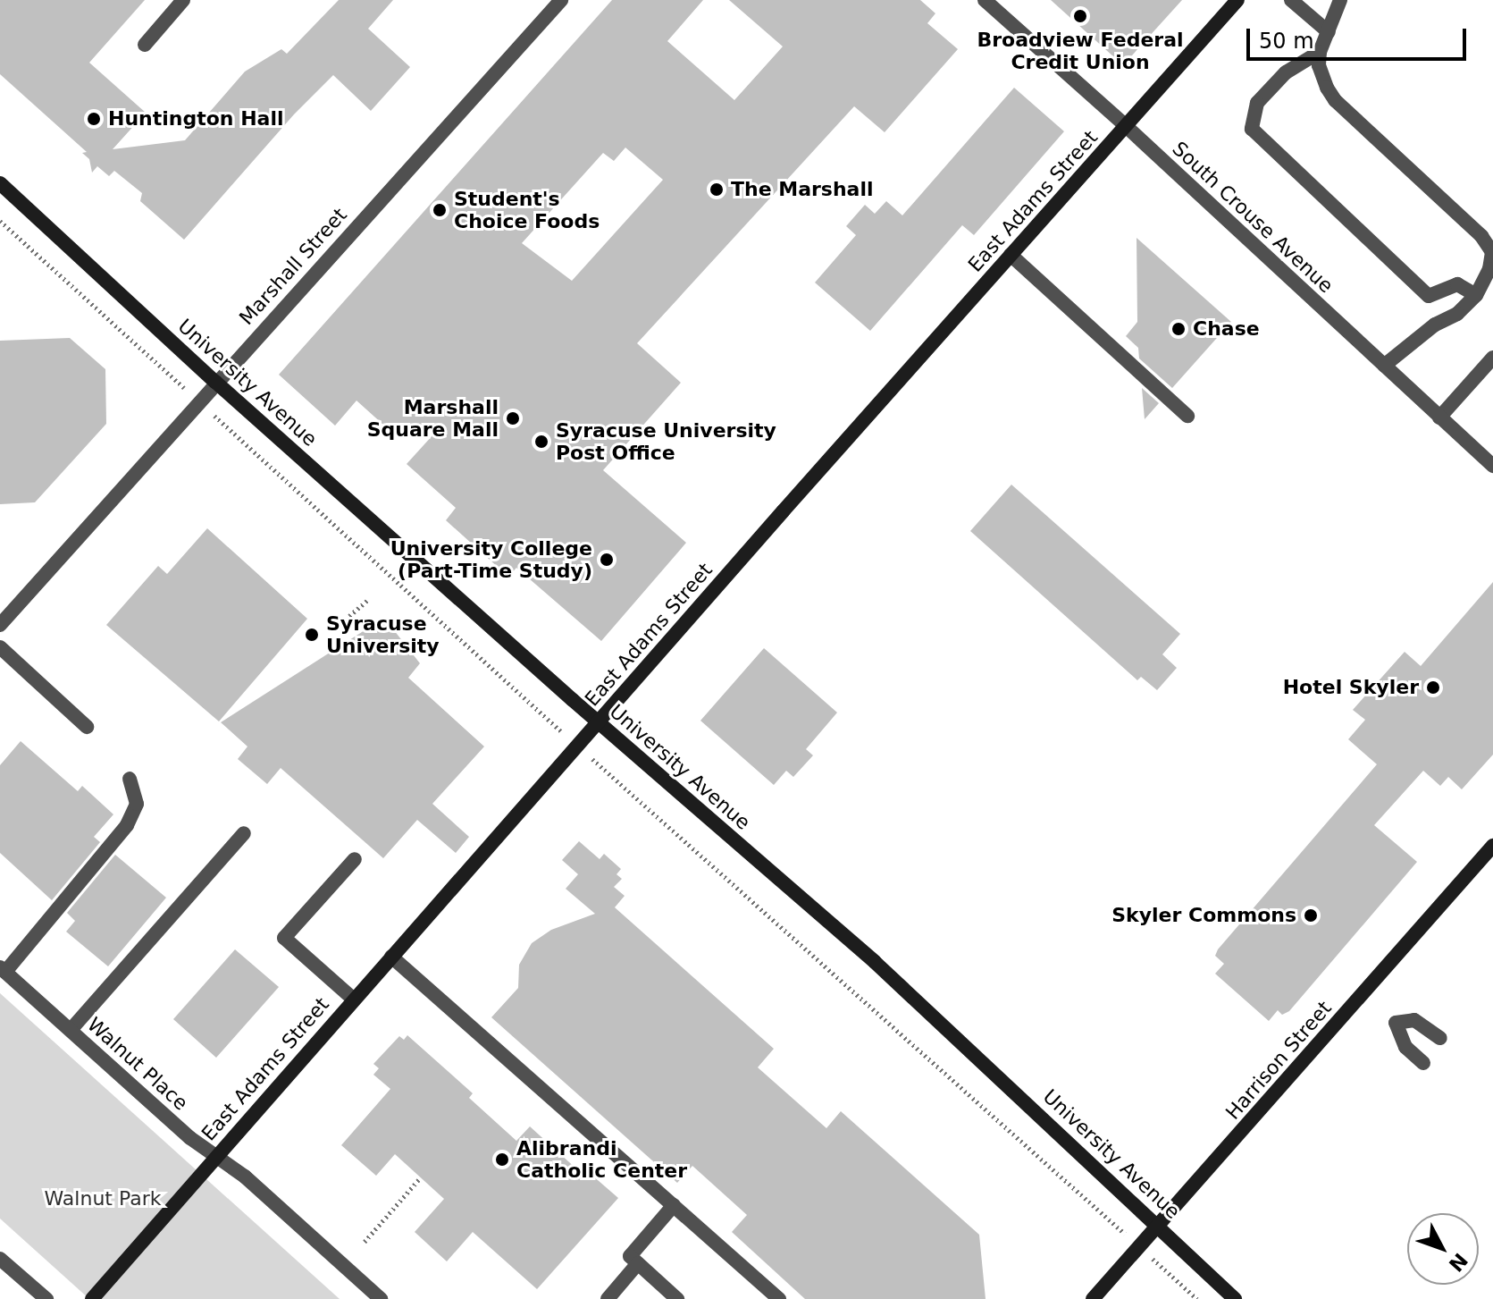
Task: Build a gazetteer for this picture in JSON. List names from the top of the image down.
{
  "streets": {
    "street": [
      "East Adams Street",
      "South Crouse Avenue",
      "Marshall Street",
      "University Avenue",
      "Harrison Street",
      "Walnut Place"
    ]
  },
  "crossings": [
    ["East Adams Street", "South Crouse Avenue"],
    ["East Adams Street", "University Avenue"],
    ["East Adams Street", "Walnut Place"],
    ["Marshall Street", "University Avenue"],
    ["University Avenue", "Harrison Street"]
  ],
  "parks": ["Walnut Park"],
  "places": [
    "Broadview Federal Credit Union",
    "Huntington Hall",
    "The Marshall",
    "Student's Choice Foods",
    "Chase",
    "Marshall Square Mall",
    "Syracuse University Post Office",
    "University College (Part-Time Study)",
    "Syracuse University",
    "Hotel Skyler",
    "Skyler Commons",
    "Alibrandi Catholic Center"
  ],
  "scale_bar": "50 m",
  "north": "bottom right"
}
